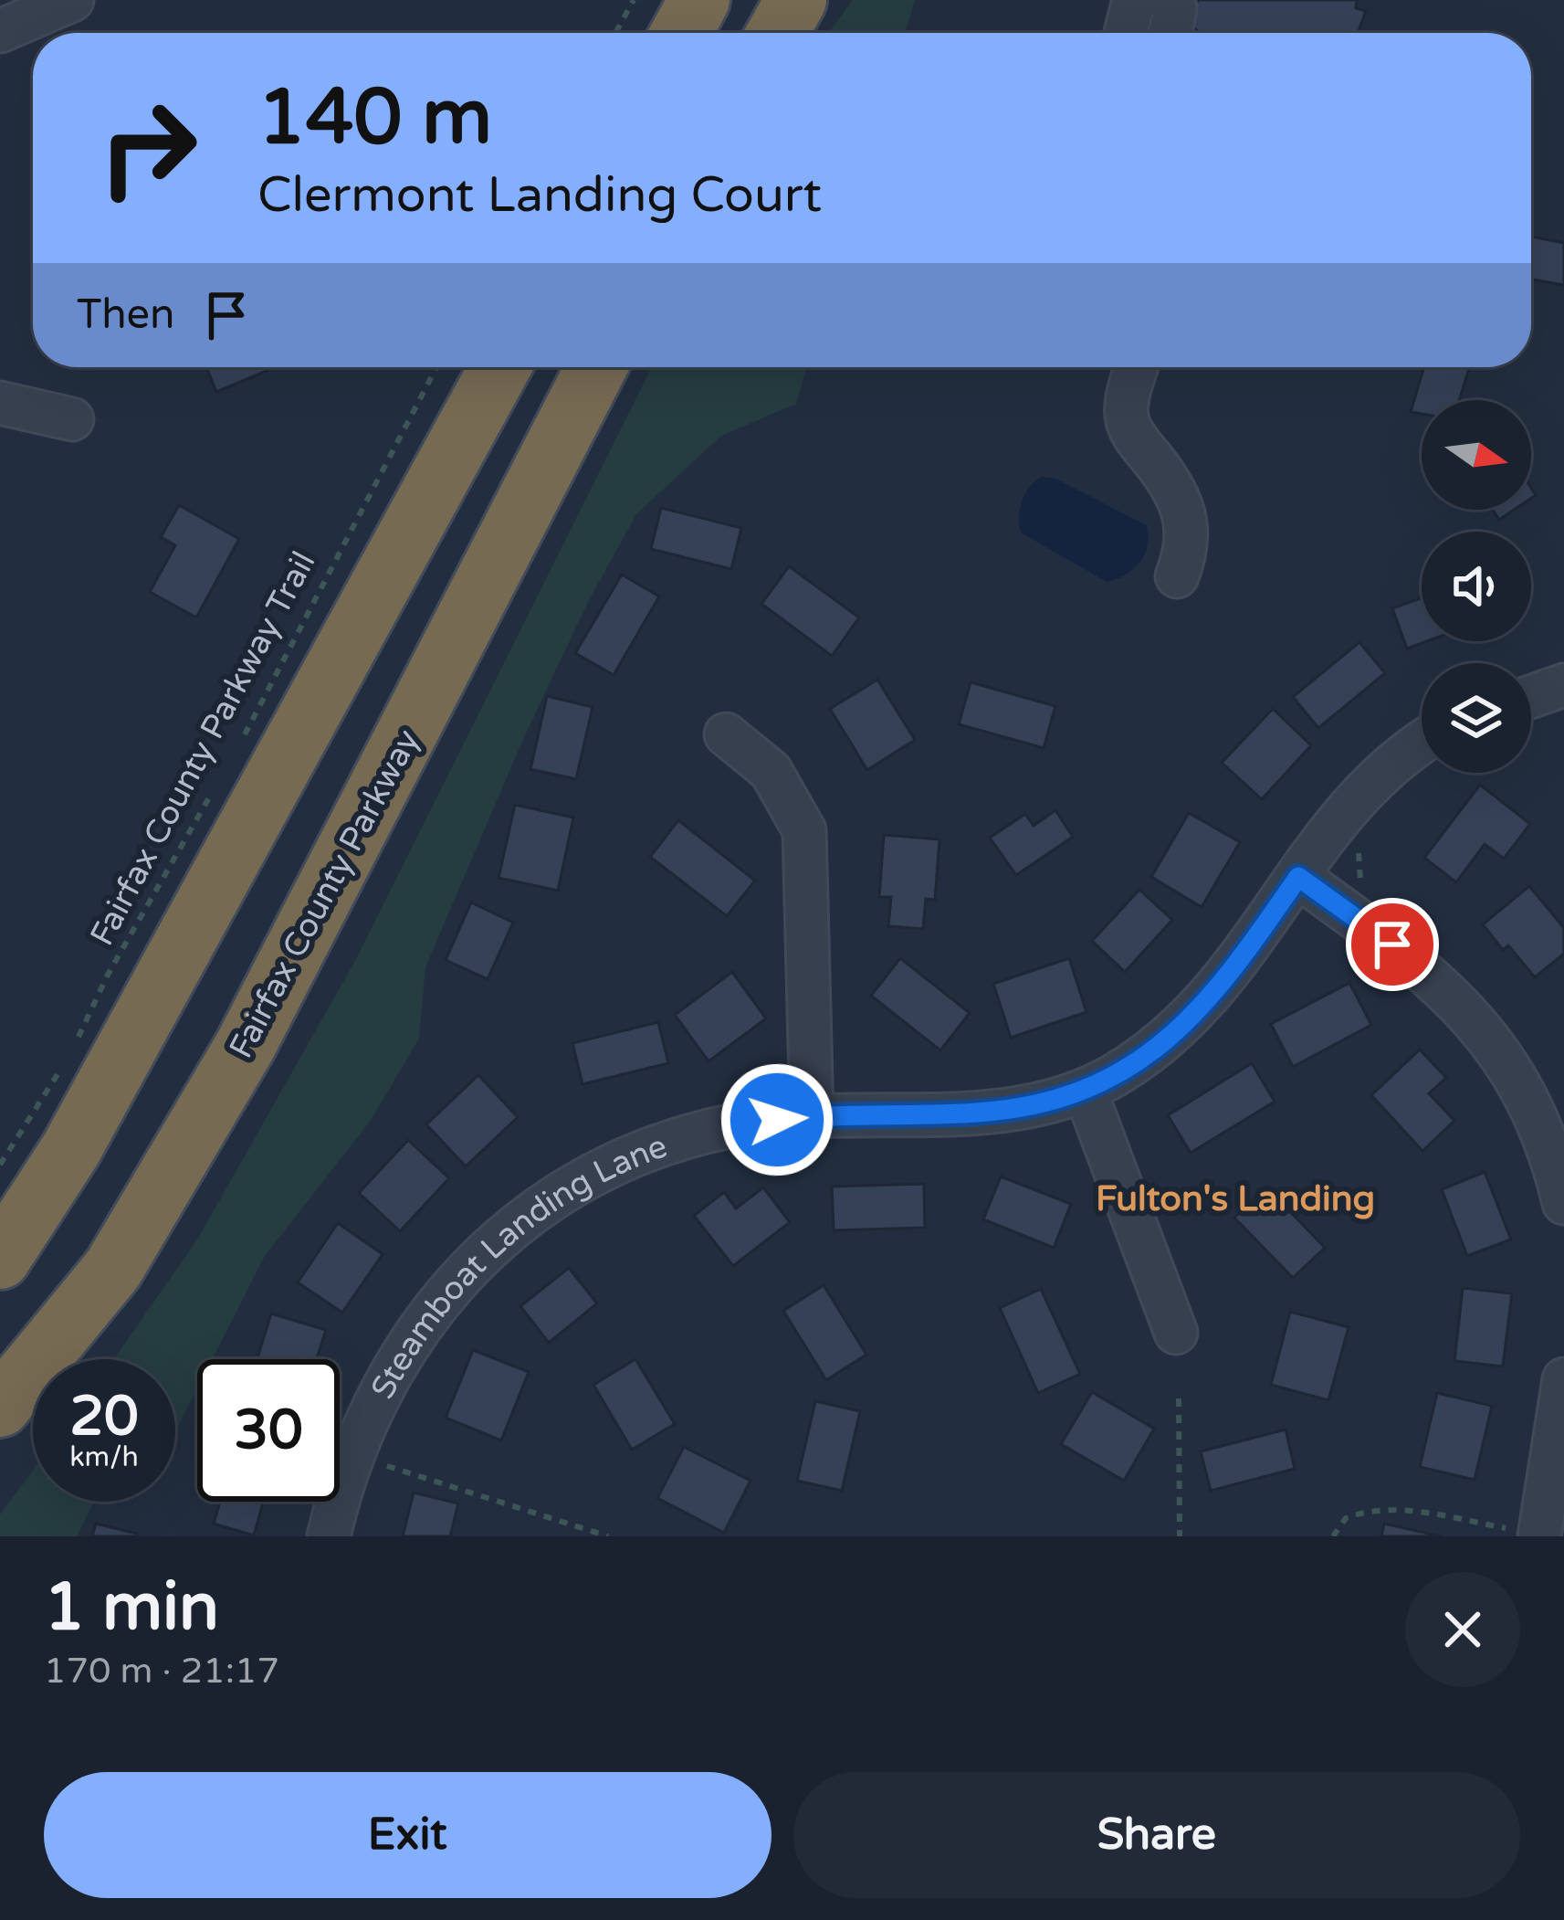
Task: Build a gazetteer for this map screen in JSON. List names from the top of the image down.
{
  "streets": {
    "highway": ["Fairfax County Parkway"],
    "street": ["Steamboat Landing Lane"],
    "path": ["Fairfax County Parkway Trail"]
  },
  "districts": ["Fulton's Landing"],
  "north": "right",
  "page": {
    "turn": ["140 m", "Clermont Landing Court"],
    "then": "Then",
    "speed": "20 km/h",
    "limit": "30",
    "heading": ["1 min", "170 m · 21:17"],
    "buttons": ["Exit", "Share"]
  }
}
